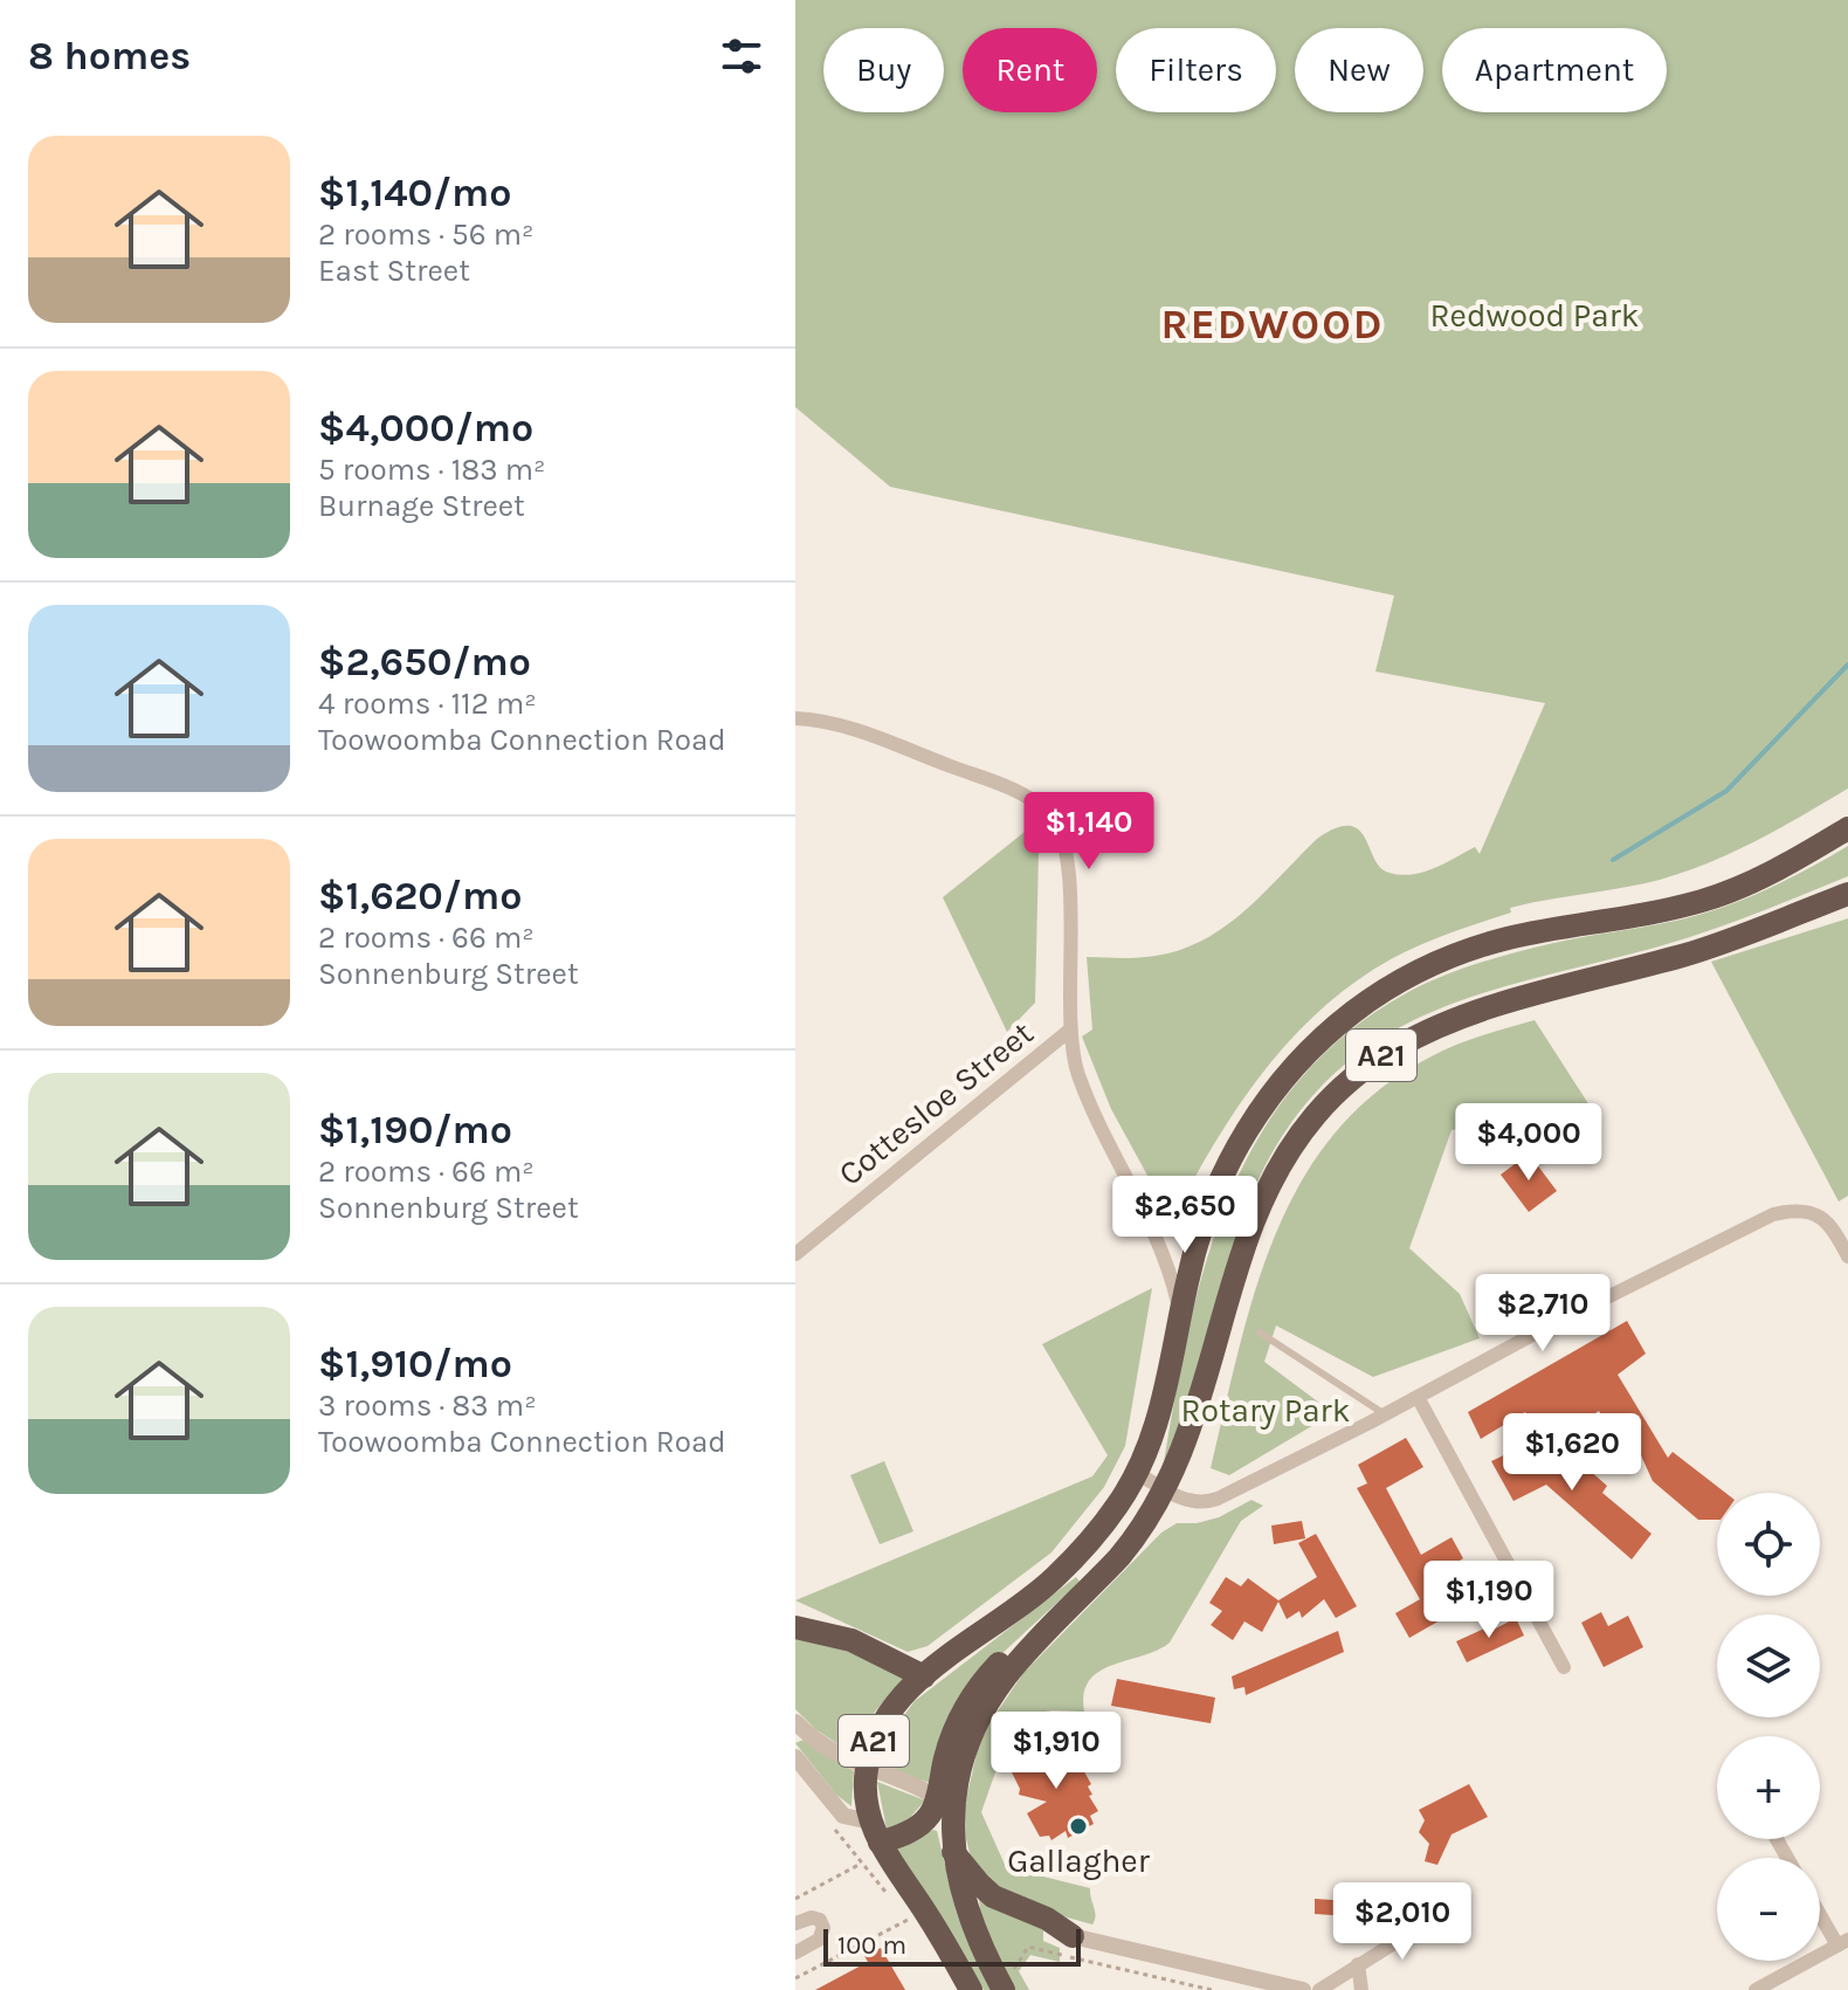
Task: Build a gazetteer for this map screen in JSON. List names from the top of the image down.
{
  "streets": {
    "highway": ["A21"],
    "street": ["Cottesloe Street"]
  },
  "districts": ["REDWOOD"],
  "parks": ["Redwood Park", "Rotary Park"],
  "places": ["Gallagher"],
  "scale_bar": "100 m",
  "page": {
    "heading": "8 homes",
    "chip": [
      "Buy",
      "Rent",
      "Filters",
      "New",
      "Apartment"
    ],
    "list": [
      {
        "name": "$1,140/mo",
        "note": "2 rooms · 56 m² · East Street"
      },
      {
        "name": "$4,000/mo",
        "note": "5 rooms · 183 m² · Burnage Street"
      },
      {
        "name": "$2,650/mo",
        "note": "4 rooms · 112 m² · Toowoomba Connection Road"
      },
      {
        "name": "$1,620/mo",
        "note": "2 rooms · 66 m² · Sonnenburg Street"
      },
      {
        "name": "$1,190/mo",
        "note": "2 rooms · 66 m² · Sonnenburg Street"
      },
      {
        "name": "$1,910/mo",
        "note": "3 rooms · 83 m² · Toowoomba Connection Road"
      }
    ],
    "price": [
      "$1,140",
      "$4,000",
      "$2,650",
      "$2,710",
      "$1,620",
      "$1,190",
      "$1,910",
      "$2,010"
    ],
    "map_buttons": ["+", "−"],
    "scale": "100 m"
  }
}
